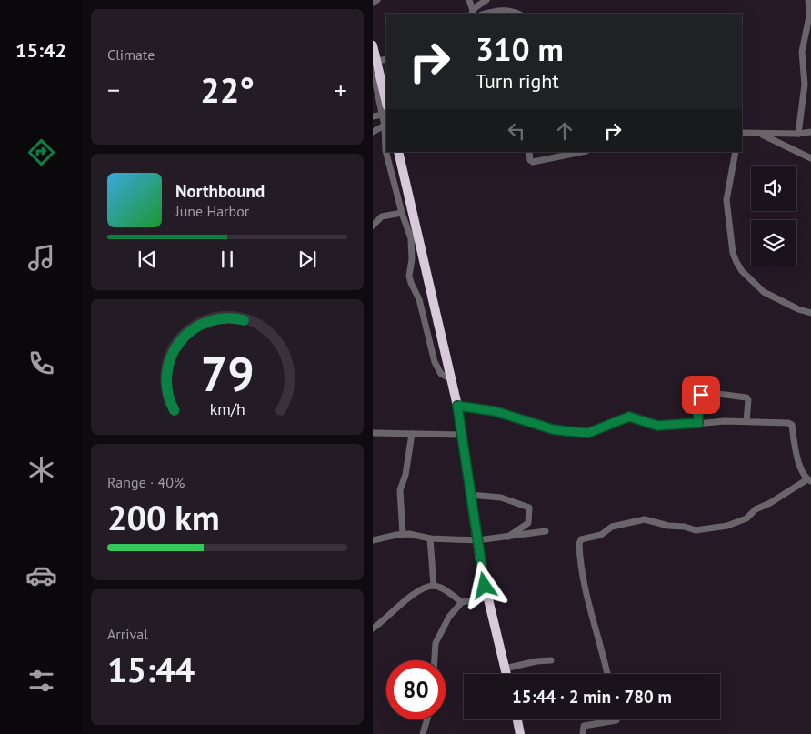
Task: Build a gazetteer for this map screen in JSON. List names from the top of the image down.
{
  "page": {
    "tabs": "15:42",
    "tile": [
      "Climate",
      ["Range · 40%", "200 km"],
      ["Arrival", "15:44"]
    ],
    "turn": ["310 m", "Turn right"],
    "heat": ["−", "22°", "+"],
    "song": ["Northbound", "June Harbor"],
    "limit": "80",
    "trip": "15:44 · 2 min · 780 m",
    "gauge": ["79", "km/h"]
  }
}
